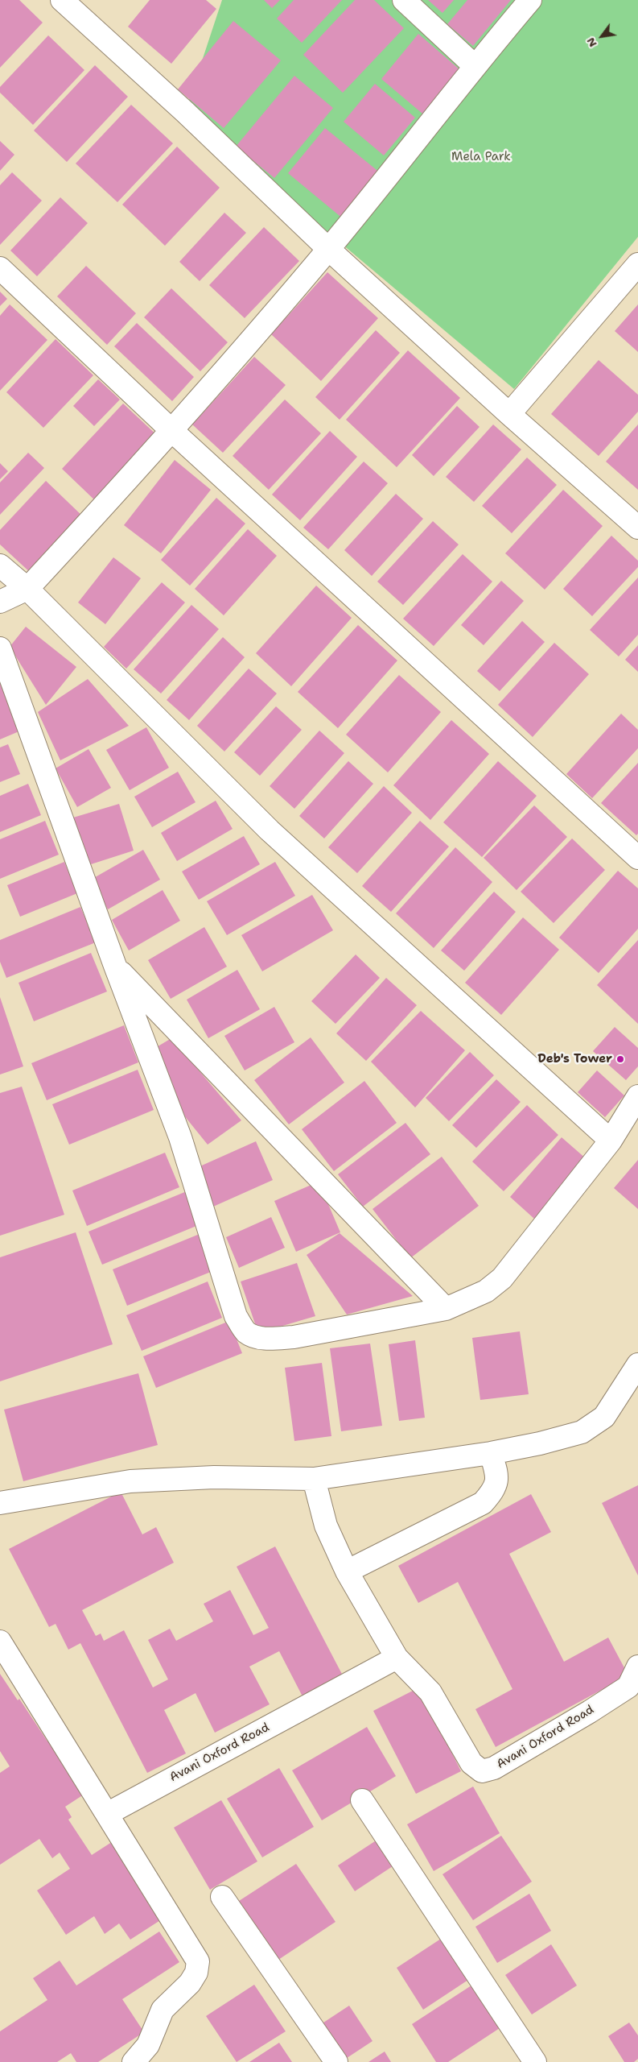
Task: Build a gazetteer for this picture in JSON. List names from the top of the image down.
{
  "streets": {
    "street": ["Avani Oxford Road"]
  },
  "parks": ["Mela Park"],
  "places": ["Deb's Tower"],
  "north": "bottom left"
}
